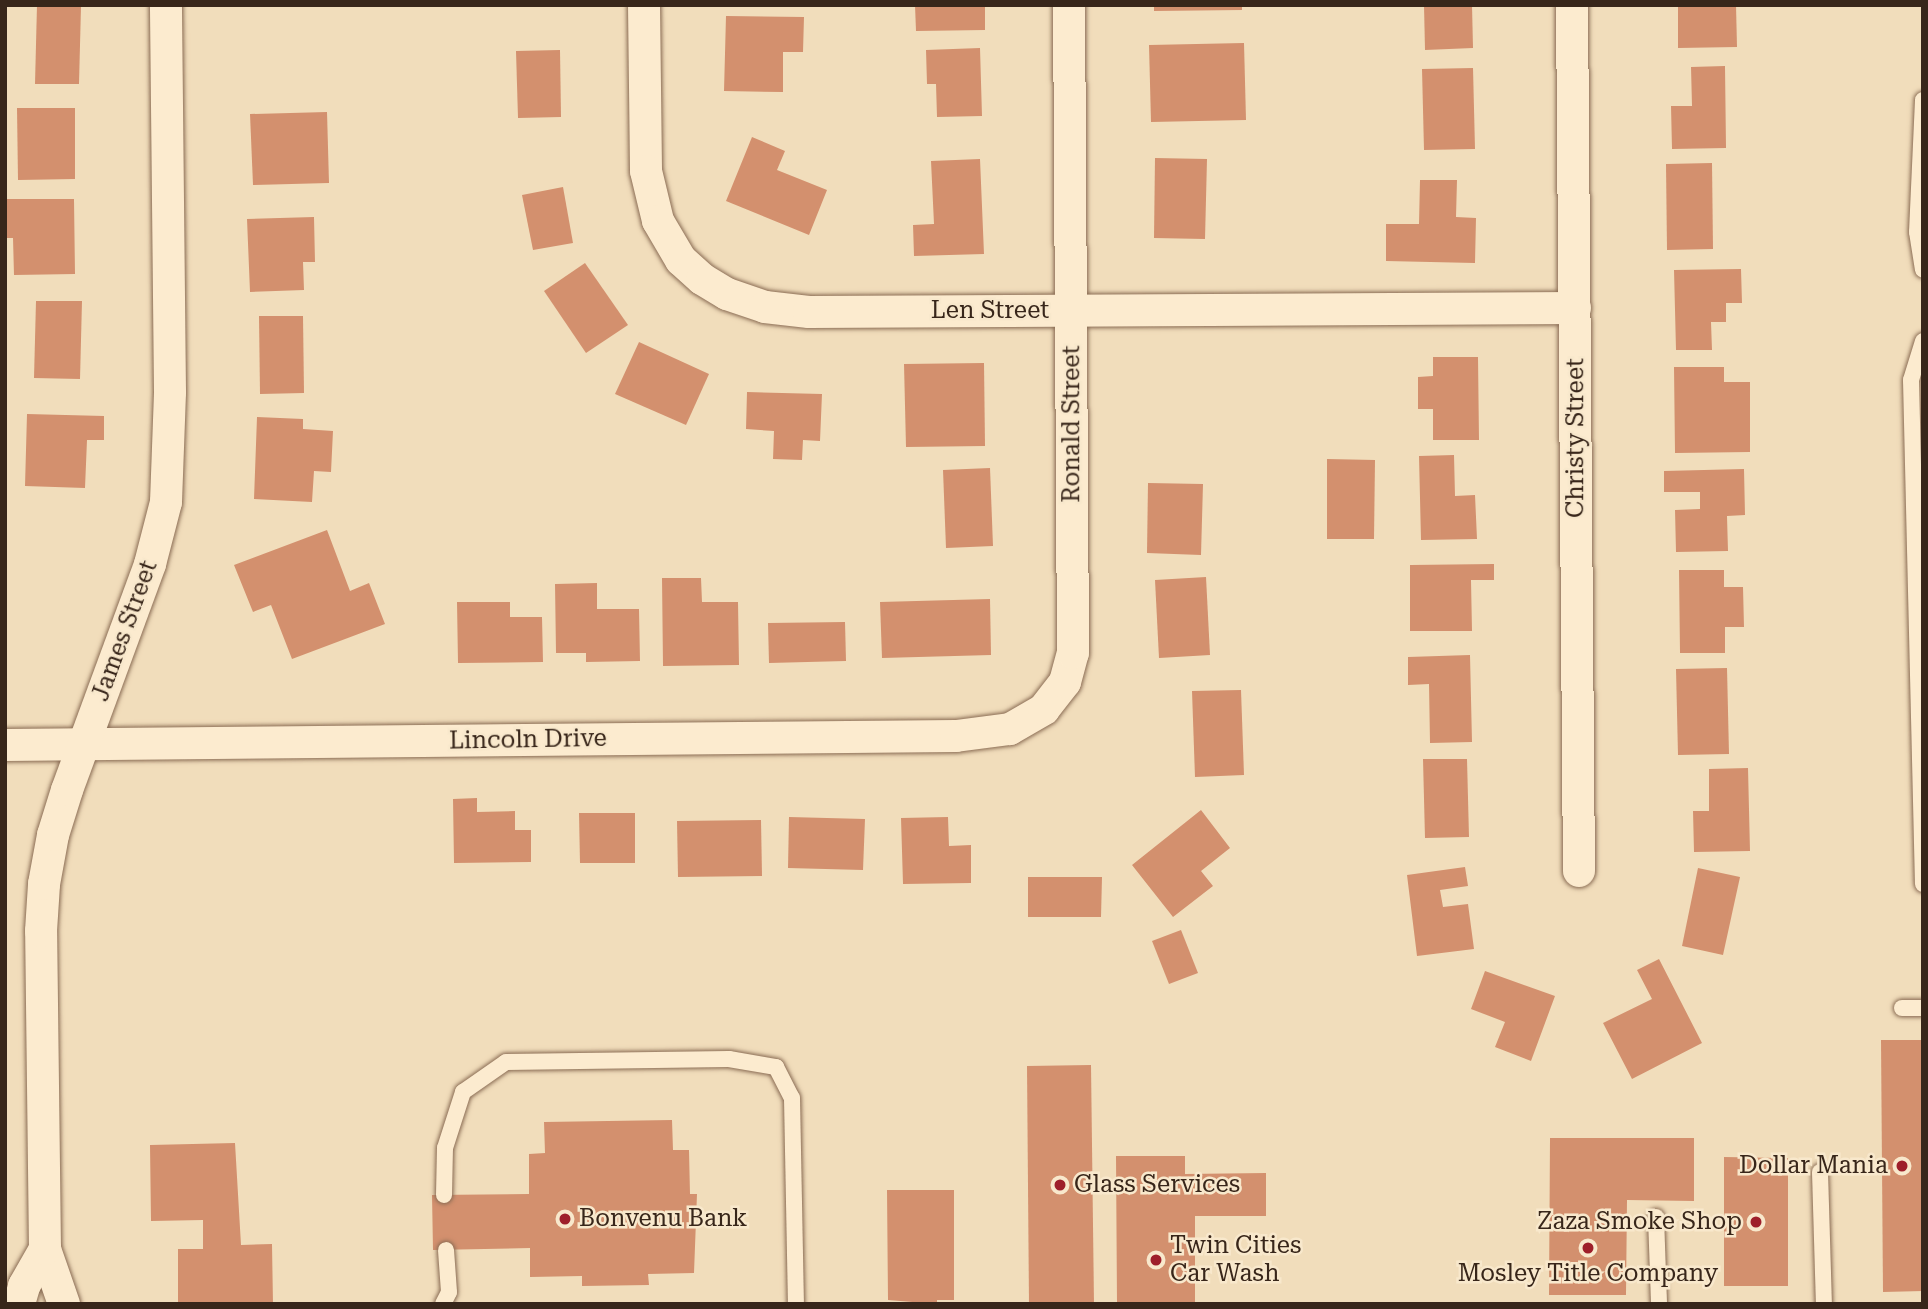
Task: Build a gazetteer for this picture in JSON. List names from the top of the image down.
{
  "streets": {
    "street": [
      "Len Street",
      "Ronald Street",
      "Christy Street",
      "James Street",
      "Lincoln Drive"
    ]
  },
  "crossings": [
    ["Len Street", "Ronald Street"],
    ["Len Street", "Christy Street"],
    ["Ronald Street", "Lincoln Drive"],
    ["James Street", "Lincoln Drive"]
  ],
  "places": [
    "Dollar Mania",
    "Glass Services",
    "Bonvenu Bank",
    "Zaza Smoke Shop",
    "Mosley Title Company",
    "Twin Cities Car Wash"
  ]
}
